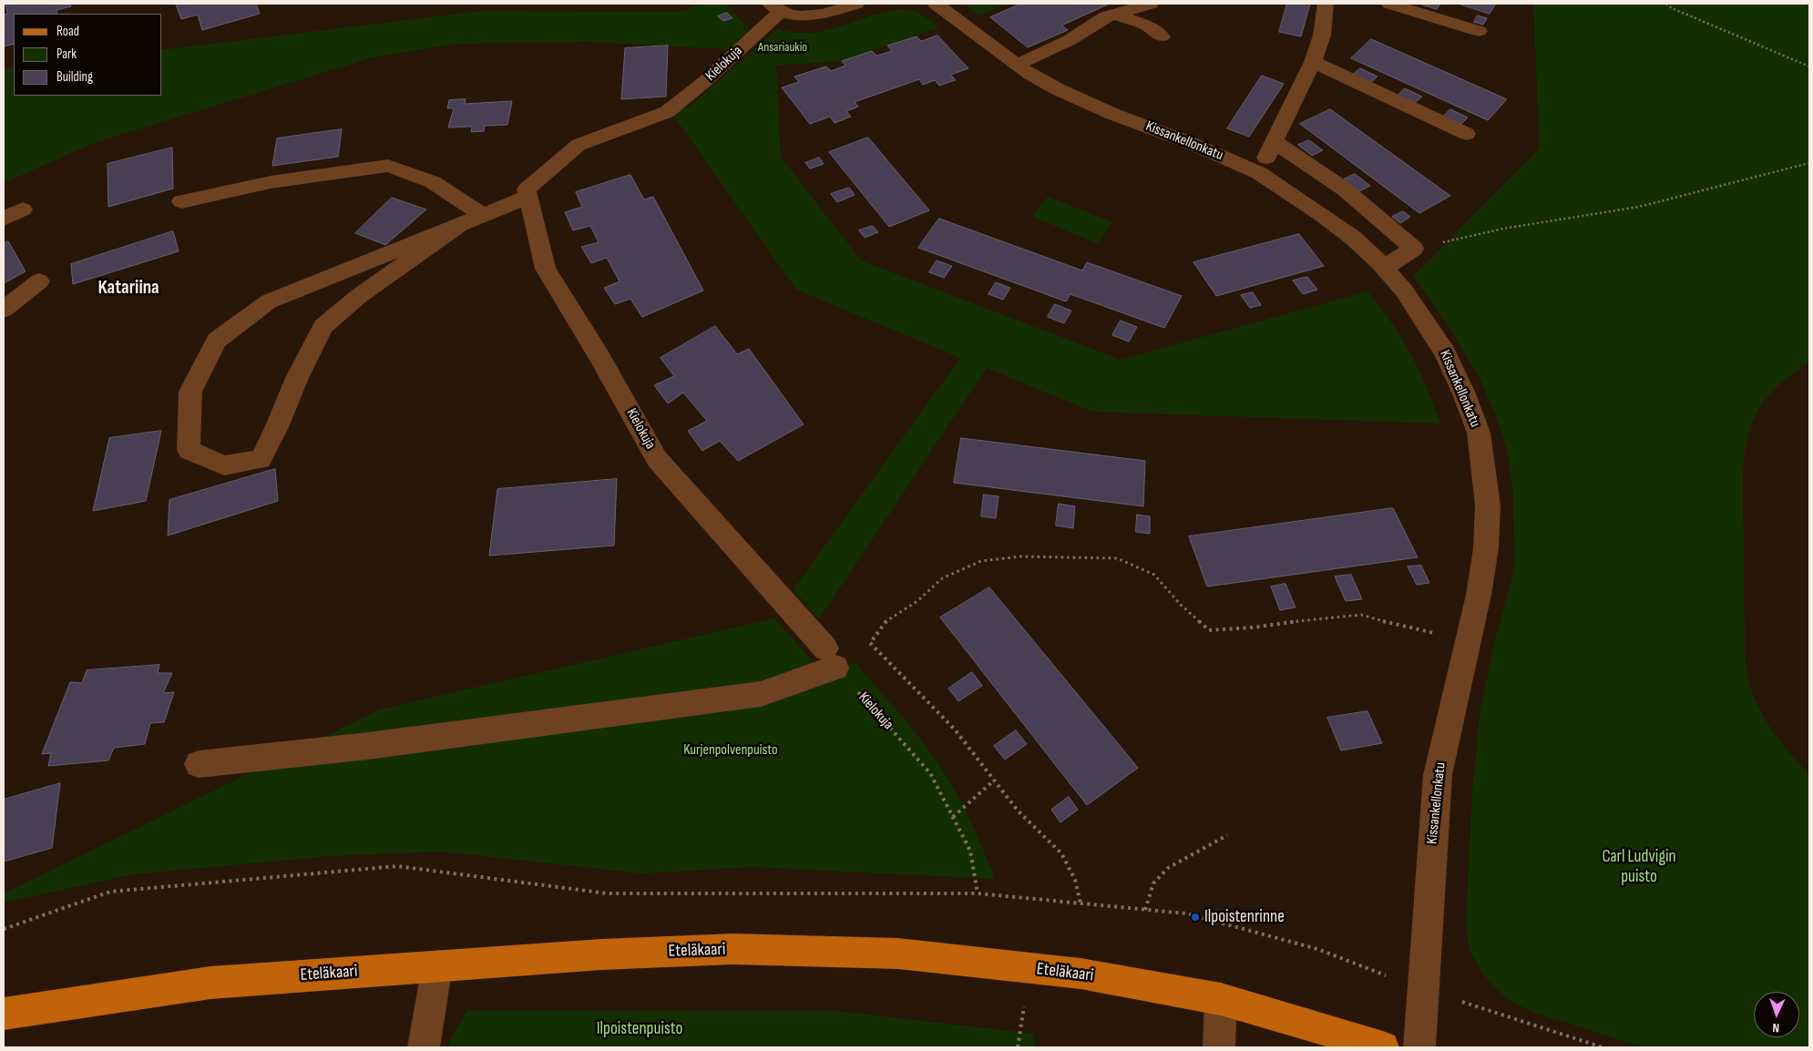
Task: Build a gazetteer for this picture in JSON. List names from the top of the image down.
{
  "streets": {
    "main road": ["Eteläkaari"],
    "street": ["Kielokuja", "Kissankellonkatu"]
  },
  "districts": ["Katariina"],
  "parks": [
    "Ansariaukio",
    "Kurjenpolvenpuisto",
    "Carl Ludvigin puisto",
    "Ilpoistenpuisto"
  ],
  "places": ["Ilpoistenrinne"],
  "legend": ["Road", "Park", "Building"],
  "north": "bottom"
}
